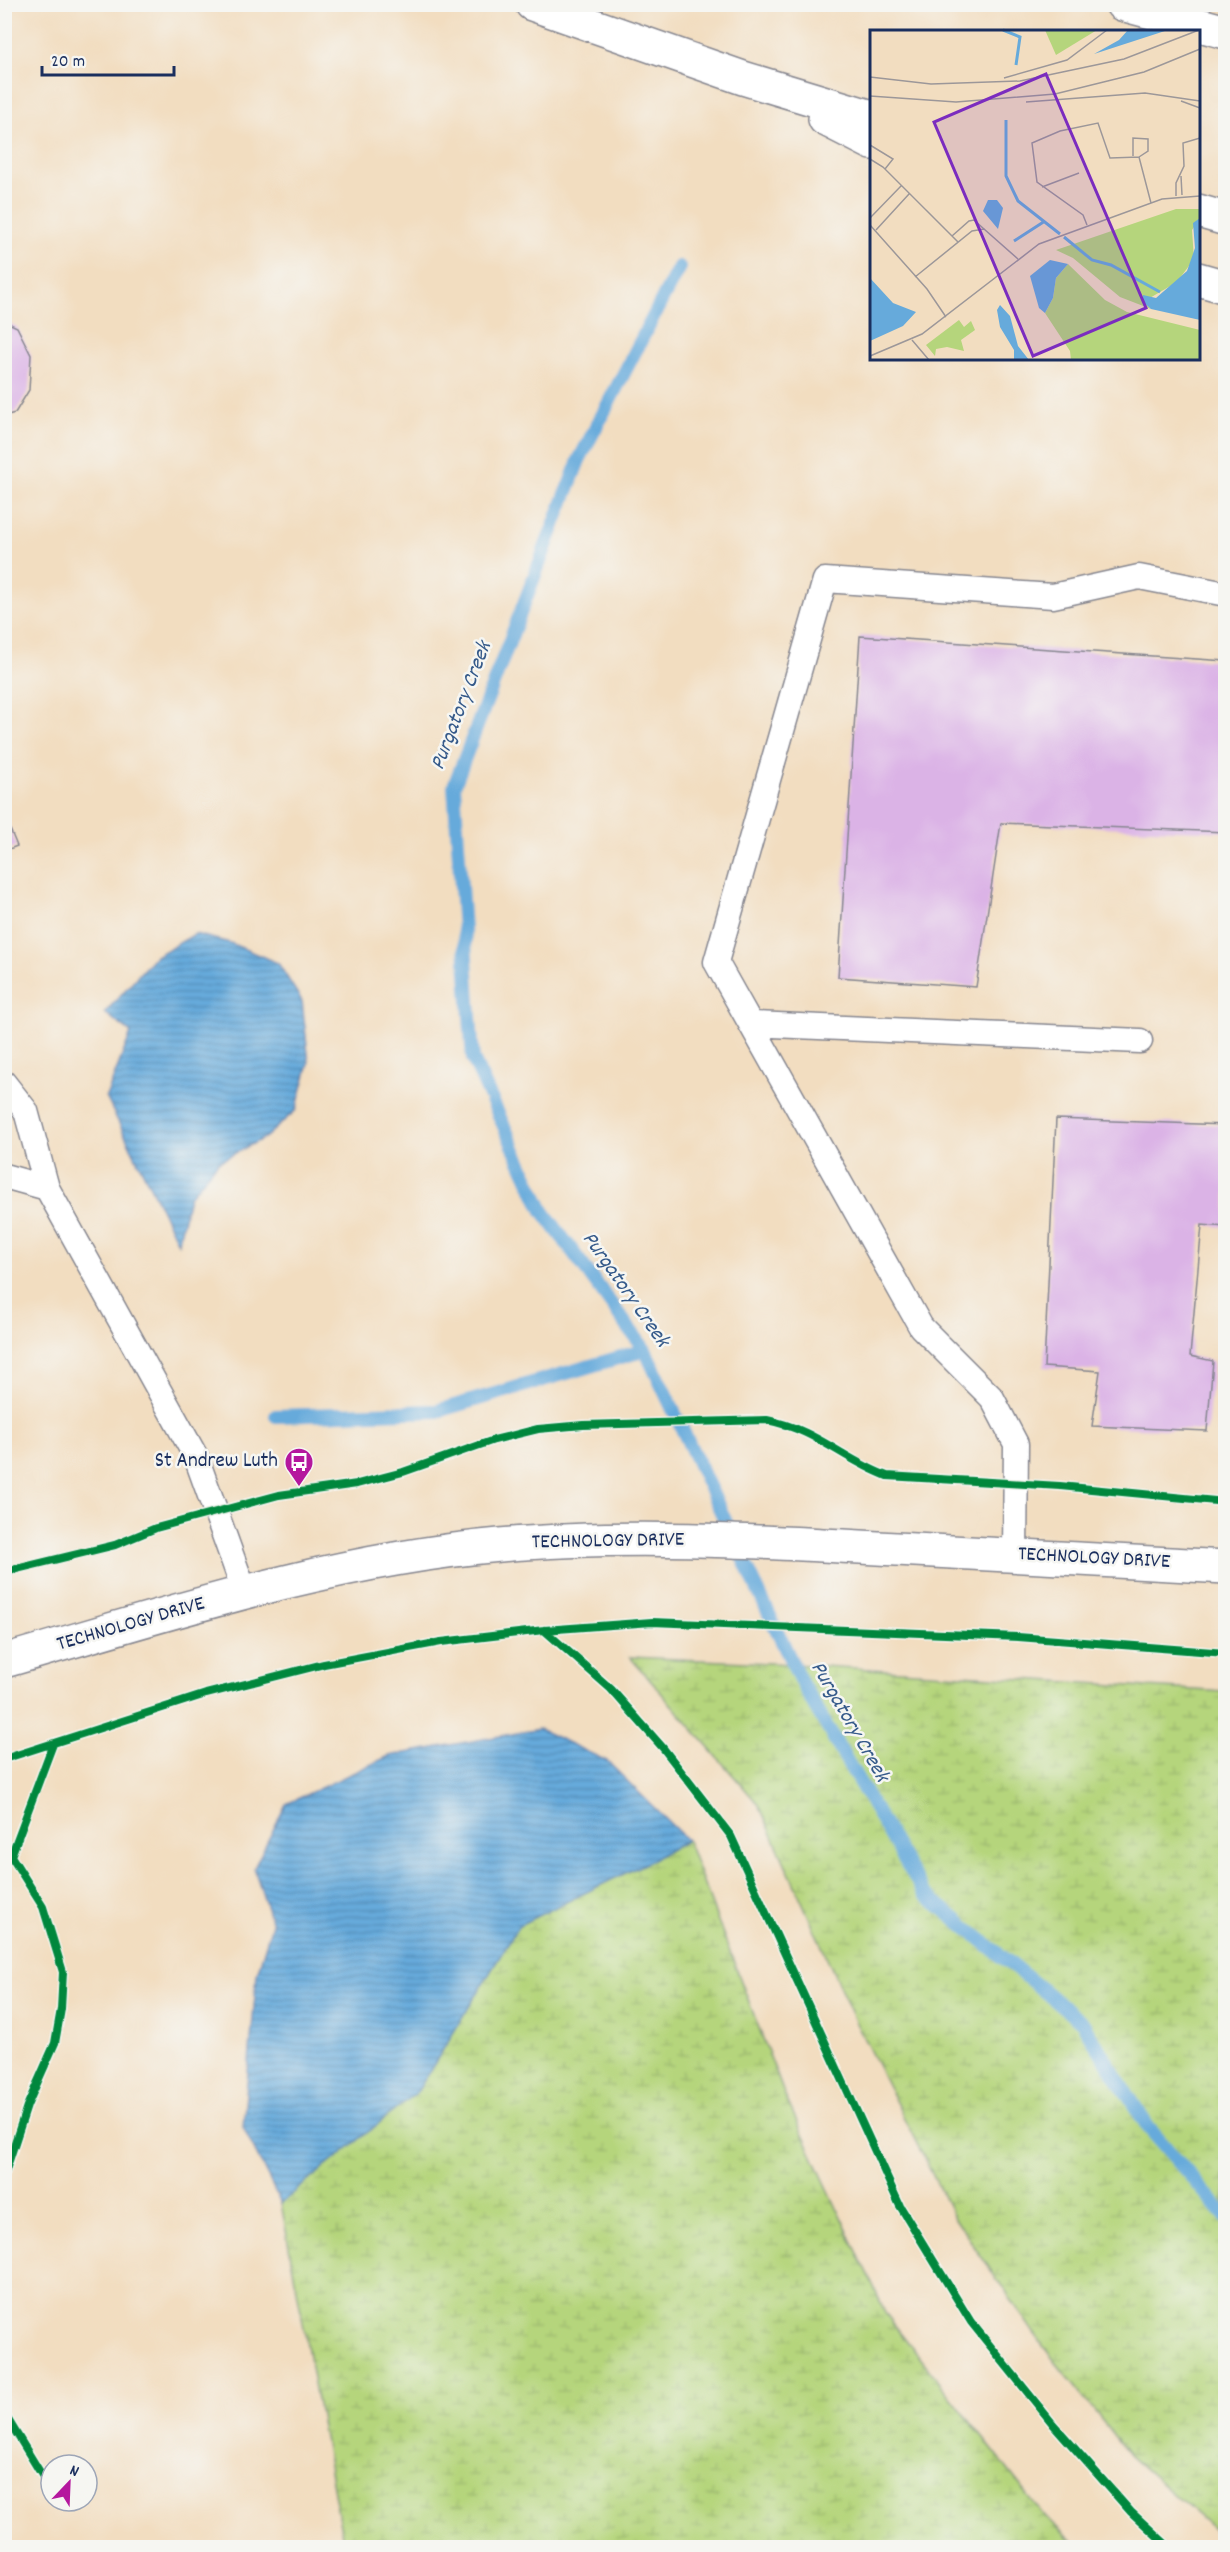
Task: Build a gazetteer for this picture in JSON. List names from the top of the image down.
{
  "streets": {
    "main road": ["TECHNOLOGY DRIVE"]
  },
  "water": ["Purgatory Creek"],
  "places": {
    "bus stop": ["St Andrew Luth"]
  },
  "scale_bar": "20 m",
  "north": "top right"
}
